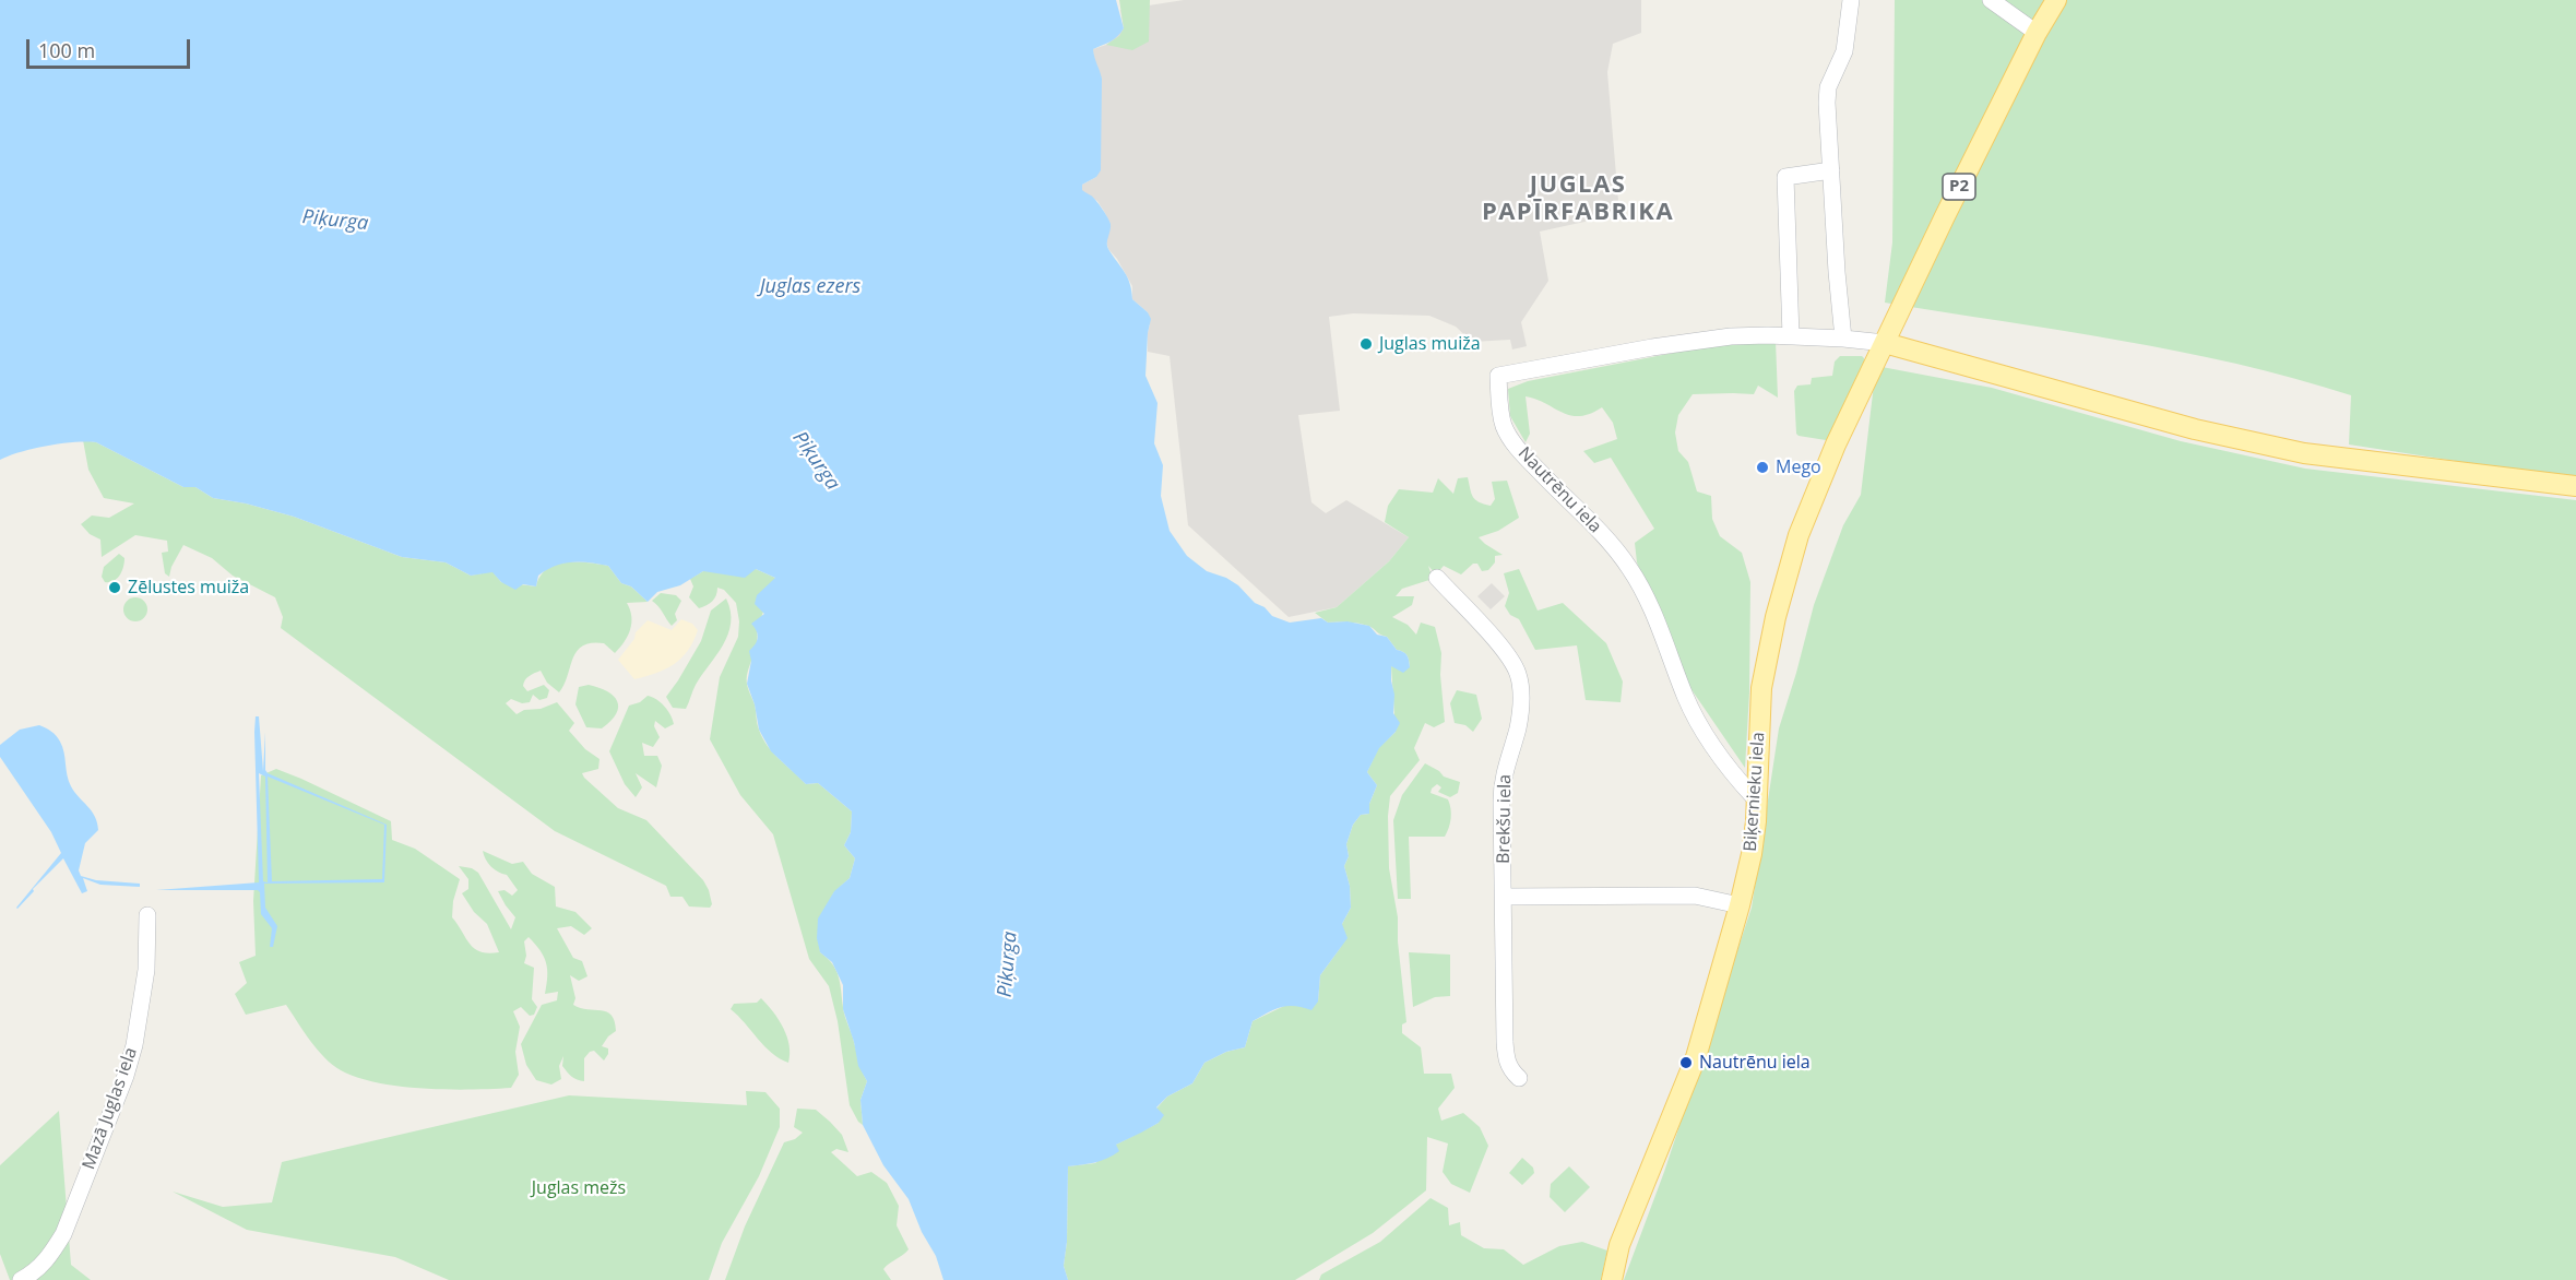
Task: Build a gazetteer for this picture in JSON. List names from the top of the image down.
{
  "streets": {
    "main road": ["P2", "Biķernieku iela"],
    "street": ["Nautrēnu iela", "Brekšu iela", "Mazā Juglas iela"]
  },
  "crossings": [
    ["P2", "Nautrēnu iela"],
    ["P2", "Biķernieku iela"],
    ["Nautrēnu iela", "Biķernieku iela"]
  ],
  "districts": ["JUGLAS PAPĪRFABRIKA"],
  "water": ["Piķurga", "Juglas ezers"],
  "parks": ["Juglas mežs"],
  "places": [
    "Juglas muiža",
    "Mego",
    "Zēlustes muiža",
    "Nautrēnu iela"
  ],
  "scale_bar": "100 m"
}
